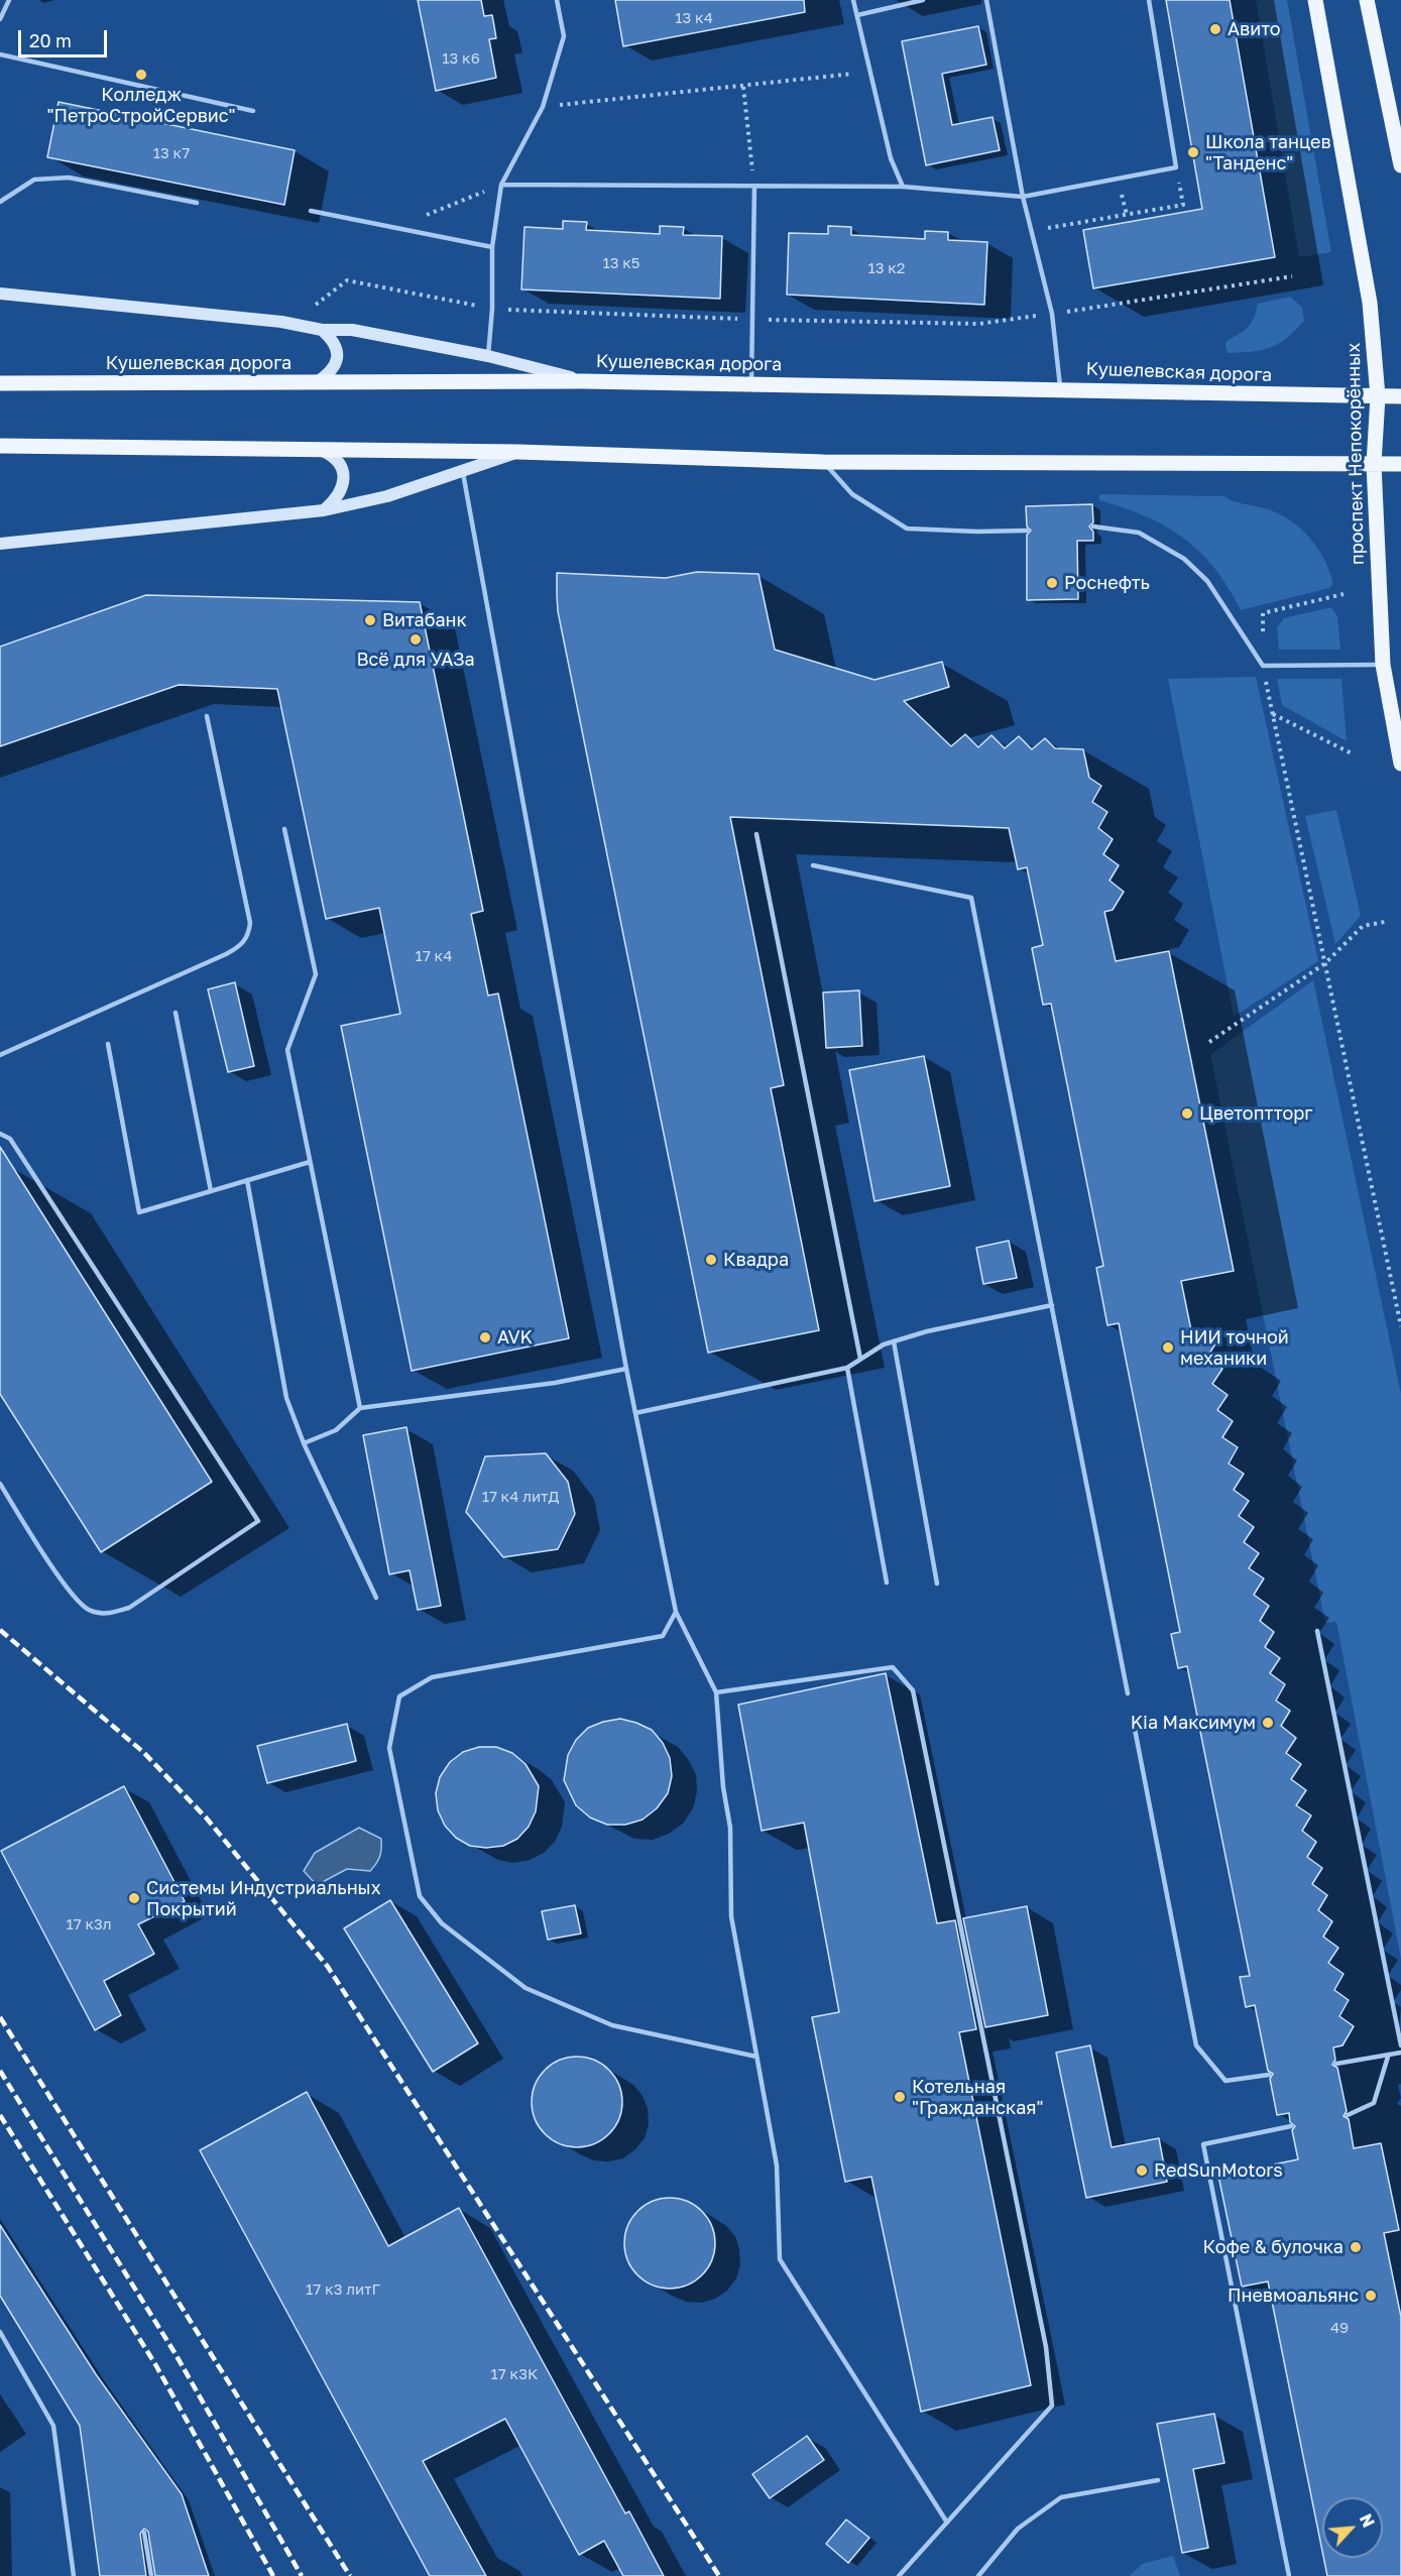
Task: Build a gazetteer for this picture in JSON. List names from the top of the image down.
{
  "streets": {
    "main road": ["Кушелевская дорога", "проспект Непокорённых"]
  },
  "crossings": [
    ["Кушелевская дорога", "проспект Непокорённых"]
  ],
  "places": [
    "Авито",
    "Колледж \"ПетроСтройСервис\"",
    "Школа танцев \"Танденс\"",
    "Роснефть",
    "Витабанк",
    "Всё для УАЗа",
    "Цветоптторг",
    "Квадра",
    "AVK",
    "НИИ точной механики",
    "Kia Максимум",
    "Системы Индустриальных Покрытий",
    "Котельная \"Гражданская\"",
    "RedSunMotors",
    "Кофе & булочка",
    "Пневмоальянс"
  ],
  "house_numbers": [
    "13 к4",
    "13 к6",
    "13 к7",
    "13 к5",
    "13 к2",
    "17 к4",
    "17 к4 литД",
    "17 к3л",
    "17 к3 литГ",
    "49",
    "17 к3К"
  ],
  "scale_bar": "20 m",
  "north": "top right"
}
